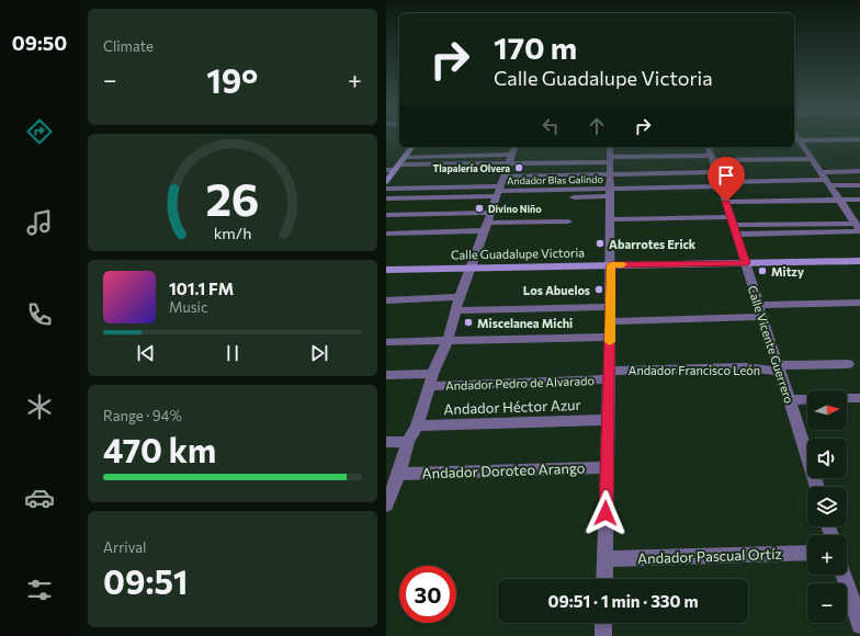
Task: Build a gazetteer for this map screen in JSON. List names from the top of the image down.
{
  "streets": {
    "street": [
      "Andador Blas Galindo",
      "Calle Guadalupe Victoria",
      "Calle Vicente Guerrero",
      "Andador Francisco León",
      "Andador Pedro de Alvarado",
      "Andador Héctor Azur",
      "Andador Doroteo Arango",
      "Andador Pascual Ortíz"
    ]
  },
  "crossings": [
    ["Calle Guadalupe Victoria", "Calle Vicente Guerrero"],
    ["Calle Vicente Guerrero", "Andador Francisco León"],
    ["Andador Francisco León", "Andador Pedro de Alvarado"]
  ],
  "places": [
    "Tlapalería Olvera",
    "Divino Niño",
    "Abarrotes Erick",
    "Mitzy",
    "Los Abuelos",
    "Miscelanea Michi"
  ],
  "north": "right",
  "page": {
    "tabs": "09:50",
    "tile": [
      "Climate",
      ["Range · 94%", "470 km"],
      ["Arrival", "09:51"]
    ],
    "turn": ["170 m", "Calle Guadalupe Victoria"],
    "heat": ["−", "19°", "+"],
    "song": ["101.1 FM", "Music"],
    "map_buttons": ["+", "−"],
    "limit": "30",
    "trip": "09:51 · 1 min · 330 m",
    "gauge": ["26", "km/h"]
  }
}
